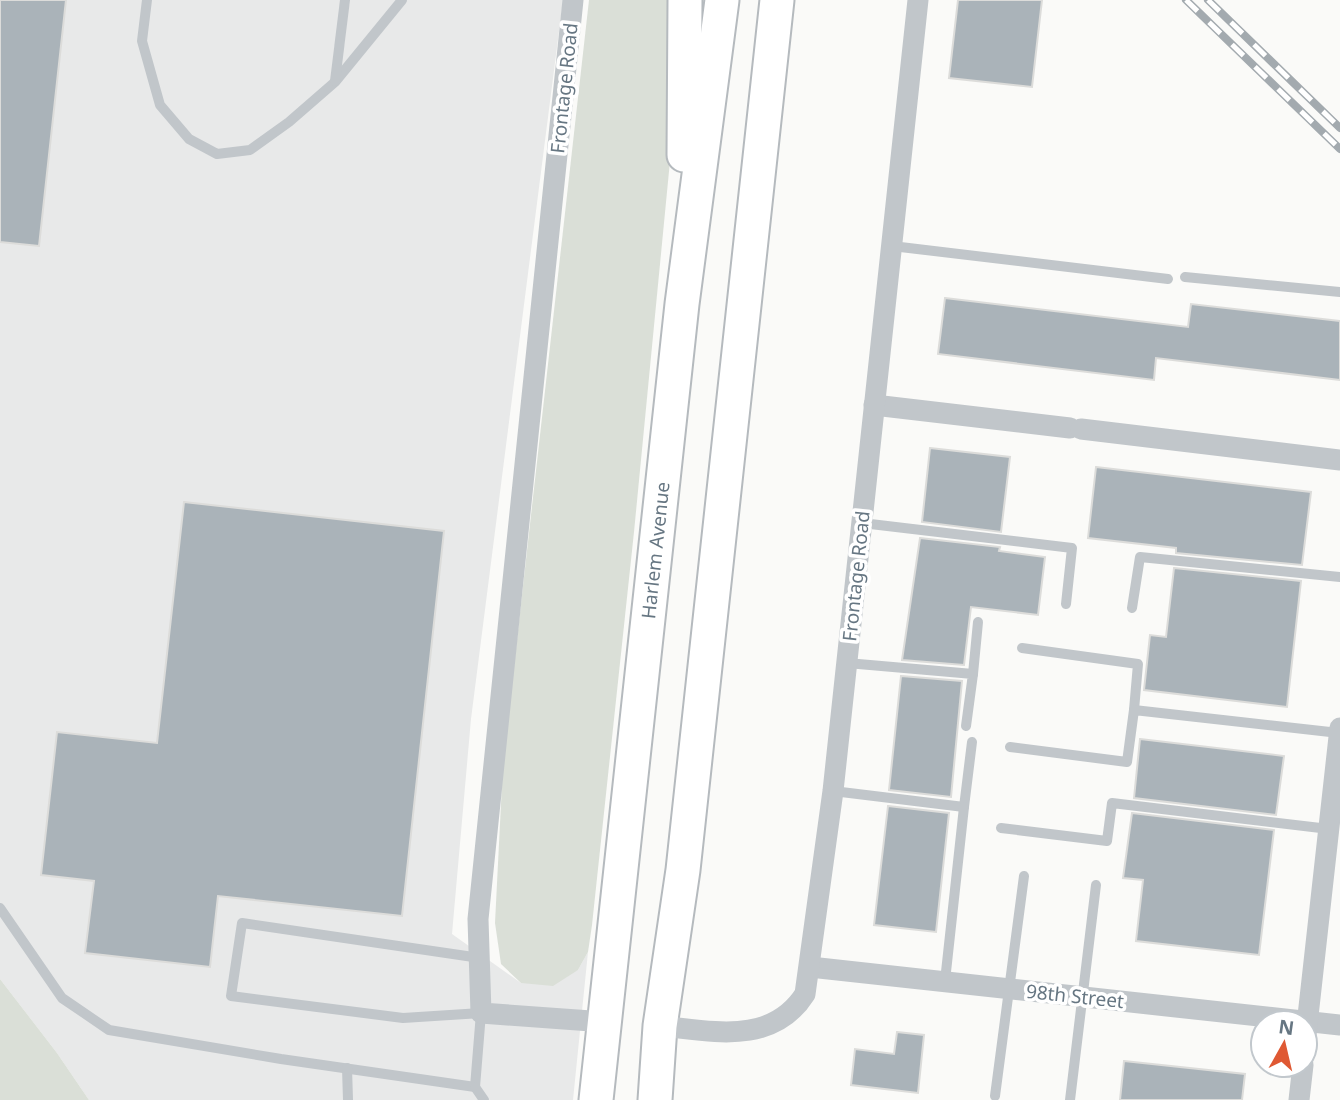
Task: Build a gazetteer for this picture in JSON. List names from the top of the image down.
{
  "streets": {
    "main road": ["Harlem Avenue"],
    "street": ["Frontage Road", "98th Street"]
  },
  "crossings": [
    ["Frontage Road", "98th Street"]
  ],
  "north": "top"
}
